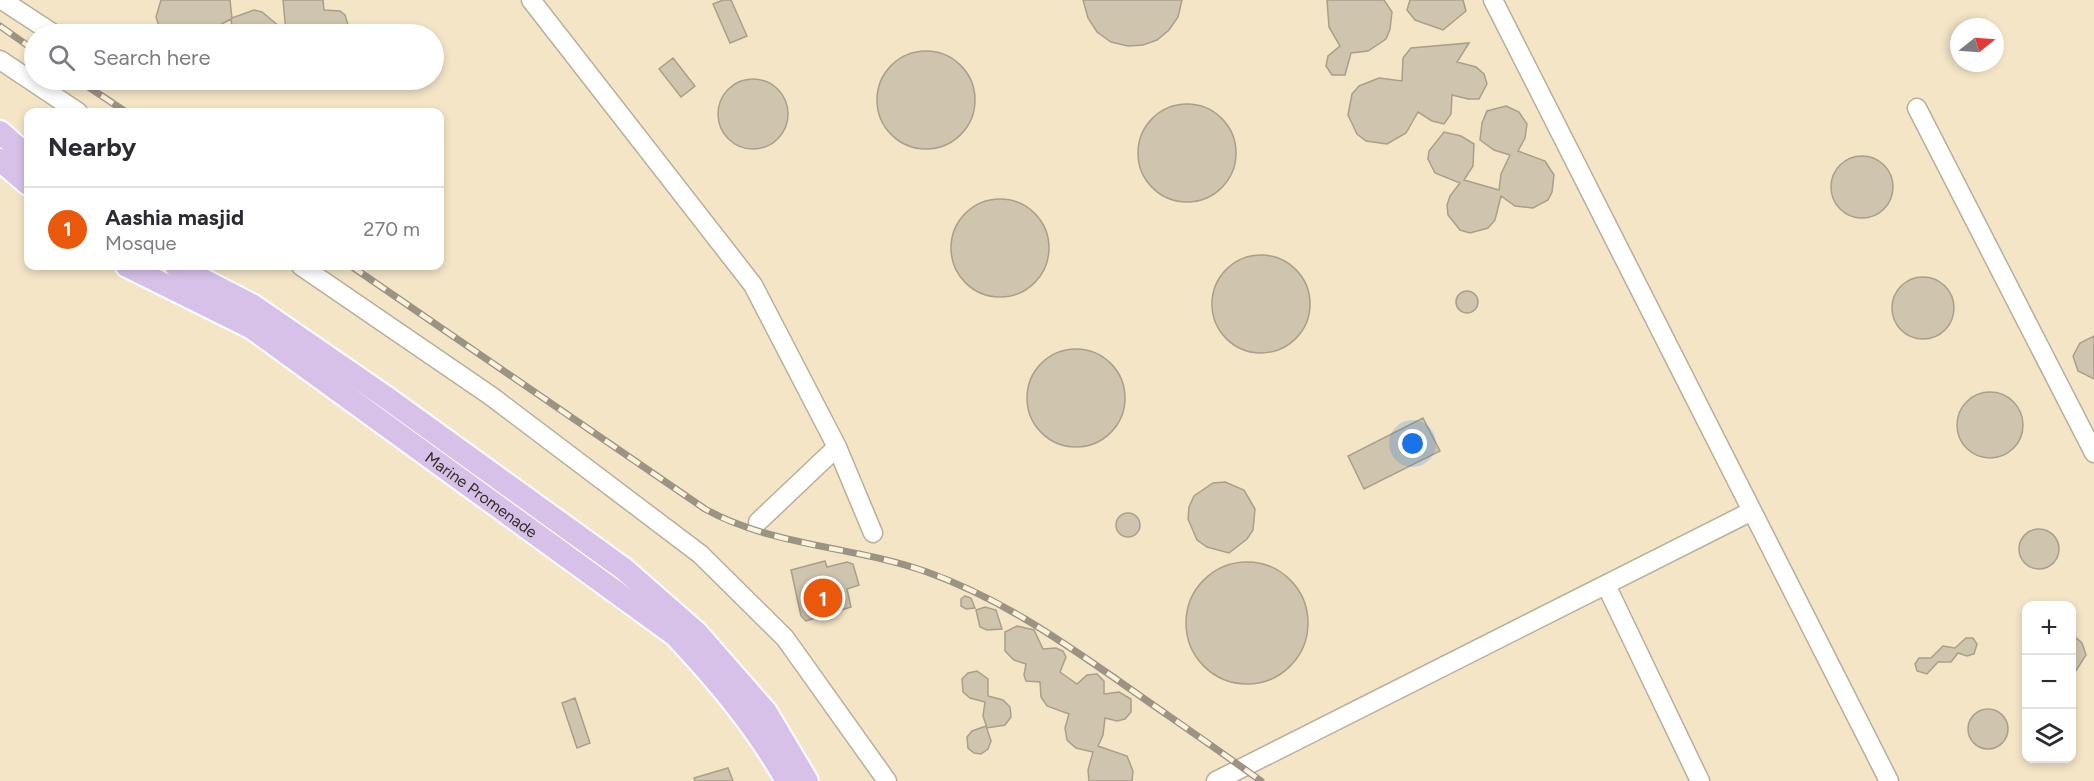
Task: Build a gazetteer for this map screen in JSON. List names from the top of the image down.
{
  "streets": {
    "main road": ["Marine Promenade"]
  },
  "north": "right",
  "page": {
    "search": "Search here",
    "heading": "Nearby",
    "list": [
      {
        "mark": "1",
        "name": "Aashia masjid",
        "note": "Mosque",
        "value": "270 m"
      }
    ],
    "pins": "1",
    "map_buttons": ["+", "−"]
  }
}
